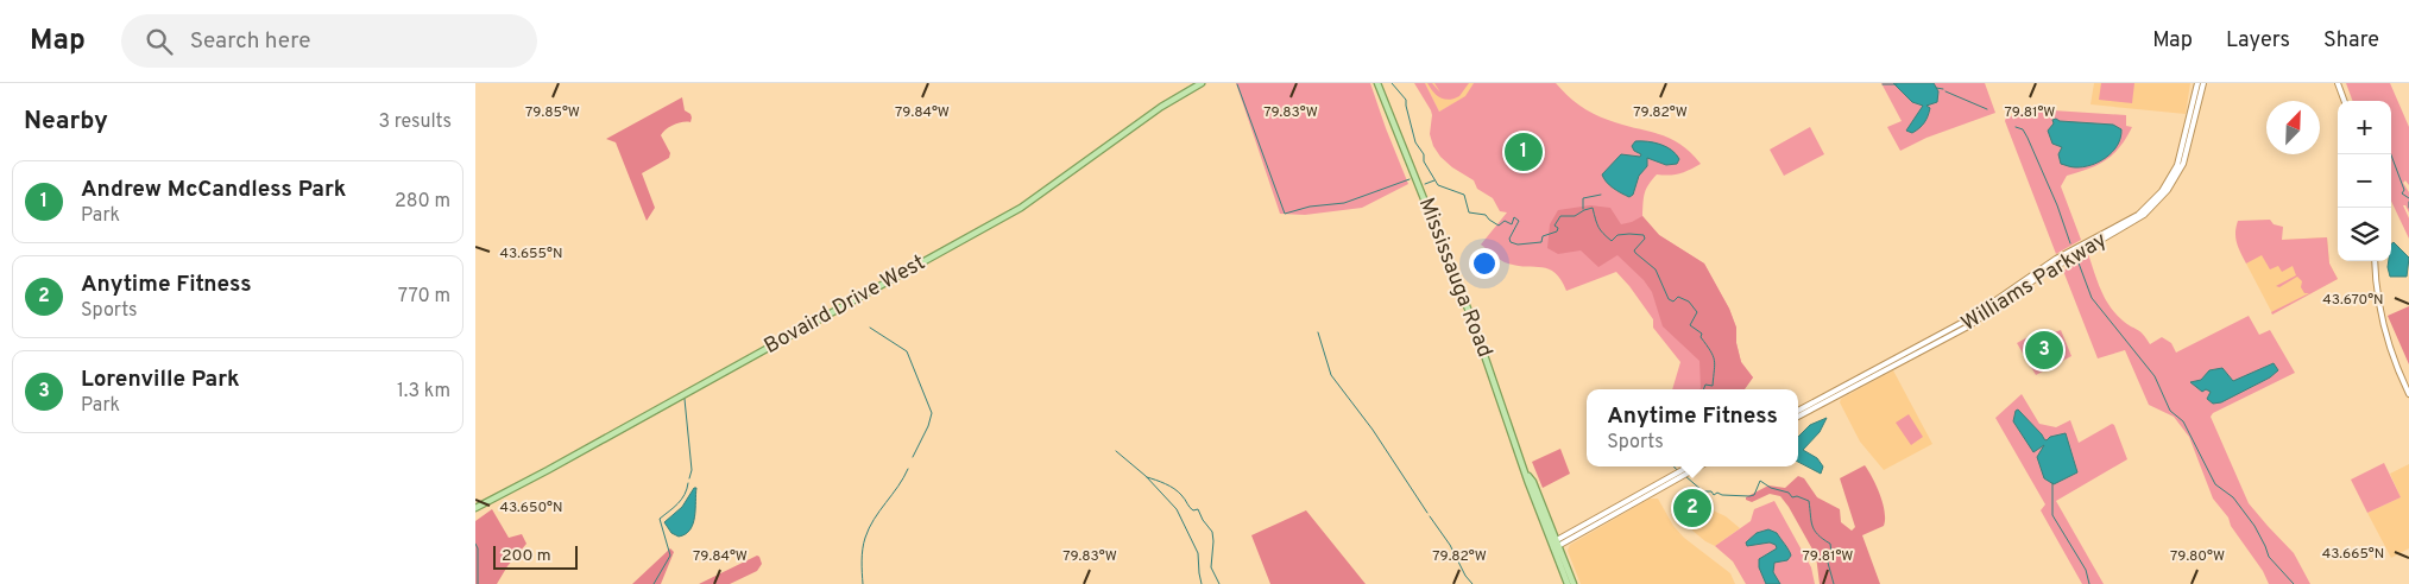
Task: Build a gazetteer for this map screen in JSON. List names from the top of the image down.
{
  "streets": {
    "main road": ["Mississauga Road", "Williams Parkway", "Bovaird Drive West"]
  },
  "scale_bar": "200 m",
  "north": "top right",
  "page": {
    "header": "Map",
    "search": "Search here",
    "nav": ["Map", "Layers", "Share"],
    "heading": ["Nearby", "3 results"],
    "map_buttons": ["+", "−"],
    "pins": ["1", "3", "2"],
    "list": [
      {
        "mark": "1",
        "name": "Andrew McCandless Park",
        "note": "Park",
        "value": "280 m"
      },
      {
        "mark": "2",
        "name": "Anytime Fitness",
        "note": "Sports",
        "value": "770 m"
      },
      {
        "mark": "3",
        "name": "Lorenville Park",
        "note": "Park",
        "value": "1.3 km"
      }
    ],
    "popup": ["Anytime Fitness", "Sports"],
    "scale": "200 m"
  },
  "coordinates": [
    "79.85°W",
    "79.84°W",
    "79.83°W",
    "79.82°W",
    "79.81°W",
    "43.655°N",
    "43.670°N",
    "43.650°N",
    "43.665°N",
    "79.80°W"
  ]
}
